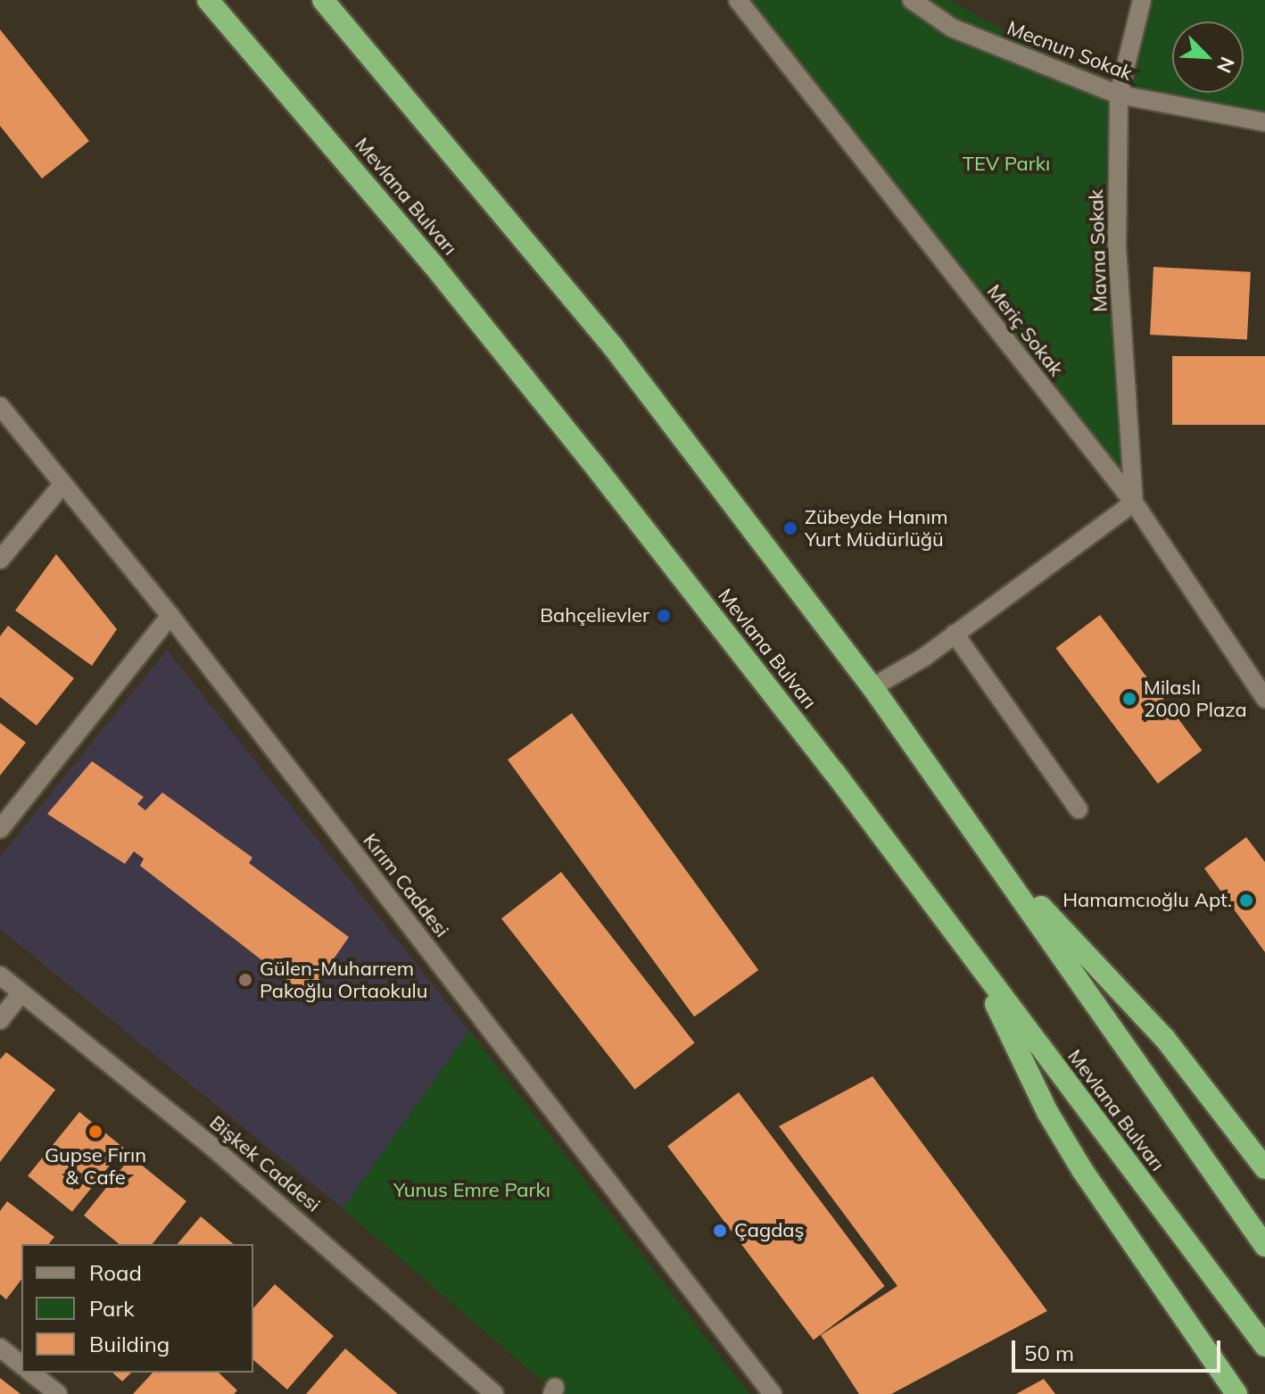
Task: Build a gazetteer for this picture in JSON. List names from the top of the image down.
{
  "streets": {
    "highway": ["Mevlana Bulvarı"],
    "street": [
      "Mecnun Sokak",
      "Mavna Sokak",
      "Meriç Sokak",
      "Kırım Caddesi",
      "Bişkek Caddesi"
    ]
  },
  "crossings": [
    ["Mecnun Sokak", "Mavna Sokak"],
    ["Mavna Sokak", "Meriç Sokak"]
  ],
  "parks": ["TEV Parkı", "Yunus Emre Parkı"],
  "places": [
    "Zübeyde Hanım Yurt Müdürlüğü",
    "Bahçelievler",
    "Milaslı 2000 Plaza",
    "Hamamcıoğlu Apt.",
    "Gülen-Muharrem Pakoğlu Ortaokulu",
    "Gupse Fırın & Cafe",
    "Çagdaş"
  ],
  "legend": ["Road", "Park", "Building"],
  "scale_bar": "50 m",
  "north": "bottom right"
}
